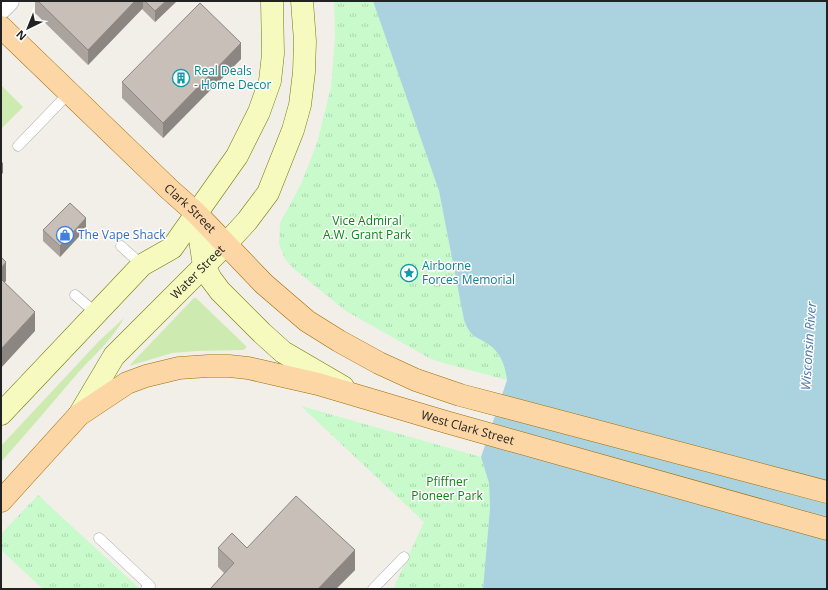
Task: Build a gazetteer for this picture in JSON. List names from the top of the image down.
{
  "streets": {
    "main road": ["Clark Street", "Water Street", "West Clark Street"]
  },
  "crossings": [
    ["Clark Street", "Water Street"],
    ["Clark Street", "West Clark Street"],
    ["Water Street", "West Clark Street"]
  ],
  "water": ["Wisconsin River"],
  "parks": ["Vice Admiral A.W. Grant Park", "Pfiffner Pioneer Park"],
  "places": {
    "building": ["Real Deals - Home Decor"],
    "shop": ["The Vape Shack"],
    "place": ["Airborne Forces Memorial"]
  },
  "north": "bottom left"
}
